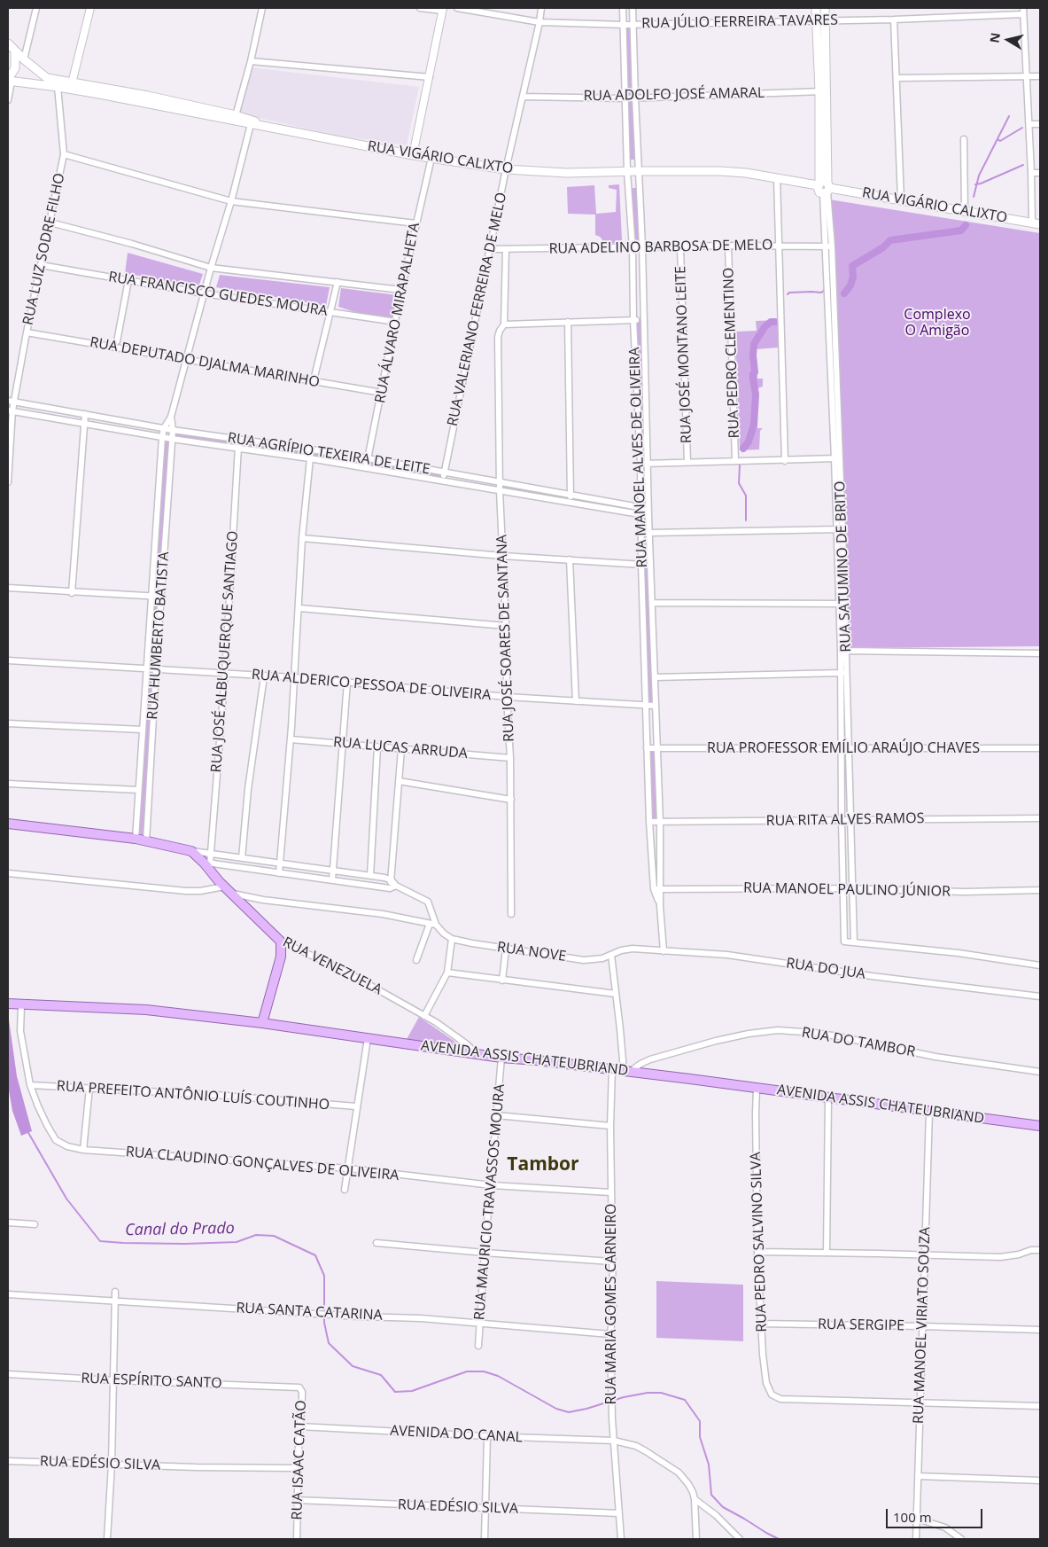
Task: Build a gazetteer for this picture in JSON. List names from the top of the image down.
{
  "streets": {
    "main road": [
      "RUA VIGÁRIO CALIXTO",
      "RUA SATUMINO DE BRITO",
      "RUA VENEZUELA",
      "AVENIDA ASSIS CHATEUBRIAND"
    ],
    "street": [
      "RUA JÚLIO FERREIRA TAVARES",
      "RUA ADOLFO JOSÉ AMARAL",
      "RUA ADELINO BARBOSA DE MELO",
      "RUA LUIZ SODRE FILHO",
      "RUA FRANCISCO GUEDES MOURA",
      "RUA VALERIANO FERREIRA DE MELO",
      "RUA ÁLVARO MIRAPALHETA",
      "RUA PEDRO CLEMENTINO",
      "RUA JOSÉ MONTANO LEITE",
      "RUA DEPUTADO DJALMA MARINHO",
      "RUA AGRÍPIO TEXEIRA DE LEITE",
      "RUA MANOEL ALVES DE OLIVEIRA",
      "RUA HUMBERTO BATISTA",
      "RUA JOSÉ SOARES DE SANTANA",
      "RUA JOSÉ ALBUQUERQUE SANTIAGO",
      "RUA ALDERICO PESSOA DE OLIVEIRA",
      "RUA LUCAS ARRUDA",
      "RUA PROFESSOR EMÍLIO ARAÚJO CHAVES",
      "RUA RITA ALVES RAMOS",
      "RUA MANOEL PAULINO JÚNIOR",
      "RUA NOVE",
      "RUA DO JUA",
      "RUA DO TAMBOR",
      "RUA PREFEITO ANTÔNIO LUÍS COUTINHO",
      "RUA CLAUDINO GONÇALVES DE OLIVEIRA",
      "RUA MAURICIO TRAVASSOS MOURA",
      "RUA PEDRO SALVINO SILVA",
      "RUA MARIA GOMES CARNEIRO",
      "RUA SANTA CATARINA",
      "RUA SERGIPE",
      "RUA MANOEL VIRIATO SOUZA",
      "RUA ESPÍRITO SANTO",
      "AVENIDA DO CANAL",
      "RUA ISAAC CATÃO",
      "RUA EDÉSIO SILVA"
    ]
  },
  "crossings": [
    ["RUA JÚLIO FERREIRA TAVARES", "RUA VALERIANO FERREIRA DE MELO"],
    ["RUA JÚLIO FERREIRA TAVARES", "RUA MANOEL ALVES DE OLIVEIRA"],
    ["RUA JÚLIO FERREIRA TAVARES", "RUA SATUMINO DE BRITO"],
    ["RUA ADOLFO JOSÉ AMARAL", "RUA VALERIANO FERREIRA DE MELO"],
    ["RUA ADOLFO JOSÉ AMARAL", "RUA MANOEL ALVES DE OLIVEIRA"],
    ["RUA ADOLFO JOSÉ AMARAL", "RUA SATUMINO DE BRITO"],
    ["RUA VIGÁRIO CALIXTO", "RUA LUIZ SODRE FILHO"],
    ["RUA VIGÁRIO CALIXTO", "RUA VALERIANO FERREIRA DE MELO"],
    ["RUA VIGÁRIO CALIXTO", "RUA ÁLVARO MIRAPALHETA"],
    ["RUA VIGÁRIO CALIXTO", "RUA MANOEL ALVES DE OLIVEIRA"],
    ["RUA VIGÁRIO CALIXTO", "RUA SATUMINO DE BRITO"],
    ["RUA ADELINO BARBOSA DE MELO", "RUA VALERIANO FERREIRA DE MELO"],
    ["RUA ADELINO BARBOSA DE MELO", "RUA PEDRO CLEMENTINO"],
    ["RUA ADELINO BARBOSA DE MELO", "RUA JOSÉ MONTANO LEITE"],
    ["RUA ADELINO BARBOSA DE MELO", "RUA MANOEL ALVES DE OLIVEIRA"],
    ["RUA ADELINO BARBOSA DE MELO", "RUA SATUMINO DE BRITO"],
    ["RUA LUIZ SODRE FILHO", "RUA FRANCISCO GUEDES MOURA"],
    ["RUA LUIZ SODRE FILHO", "RUA DEPUTADO DJALMA MARINHO"],
    ["RUA LUIZ SODRE FILHO", "RUA AGRÍPIO TEXEIRA DE LEITE"],
    ["RUA FRANCISCO GUEDES MOURA", "RUA ÁLVARO MIRAPALHETA"],
    ["RUA VALERIANO FERREIRA DE MELO", "RUA AGRÍPIO TEXEIRA DE LEITE"],
    ["RUA ÁLVARO MIRAPALHETA", "RUA DEPUTADO DJALMA MARINHO"],
    ["RUA ÁLVARO MIRAPALHETA", "RUA AGRÍPIO TEXEIRA DE LEITE"],
    ["RUA AGRÍPIO TEXEIRA DE LEITE", "RUA MANOEL ALVES DE OLIVEIRA"],
    ["RUA AGRÍPIO TEXEIRA DE LEITE", "RUA HUMBERTO BATISTA"],
    ["RUA AGRÍPIO TEXEIRA DE LEITE", "RUA JOSÉ SOARES DE SANTANA"],
    ["RUA AGRÍPIO TEXEIRA DE LEITE", "RUA JOSÉ ALBUQUERQUE SANTIAGO"],
    ["RUA MANOEL ALVES DE OLIVEIRA", "RUA ALDERICO PESSOA DE OLIVEIRA"],
    ["RUA MANOEL ALVES DE OLIVEIRA", "RUA PROFESSOR EMÍLIO ARAÚJO CHAVES"],
    ["RUA MANOEL ALVES DE OLIVEIRA", "RUA RITA ALVES RAMOS"],
    ["RUA MANOEL ALVES DE OLIVEIRA", "RUA MANOEL PAULINO JÚNIOR"],
    ["RUA MANOEL ALVES DE OLIVEIRA", "RUA DO JUA"],
    ["RUA SATUMINO DE BRITO", "RUA PROFESSOR EMÍLIO ARAÚJO CHAVES"],
    ["RUA SATUMINO DE BRITO", "RUA RITA ALVES RAMOS"],
    ["RUA SATUMINO DE BRITO", "RUA MANOEL PAULINO JÚNIOR"],
    ["RUA HUMBERTO BATISTA", "RUA ALDERICO PESSOA DE OLIVEIRA"],
    ["RUA JOSÉ SOARES DE SANTANA", "RUA ALDERICO PESSOA DE OLIVEIRA"],
    ["RUA JOSÉ SOARES DE SANTANA", "RUA LUCAS ARRUDA"],
    ["RUA JOSÉ ALBUQUERQUE SANTIAGO", "RUA ALDERICO PESSOA DE OLIVEIRA"],
    ["RUA JOSÉ ALBUQUERQUE SANTIAGO", "RUA VENEZUELA"],
    ["RUA NOVE", "RUA DO JUA"],
    ["RUA VENEZUELA", "AVENIDA ASSIS CHATEUBRIAND"],
    ["RUA DO TAMBOR", "AVENIDA ASSIS CHATEUBRIAND"],
    ["AVENIDA ASSIS CHATEUBRIAND", "RUA CLAUDINO GONÇALVES DE OLIVEIRA"],
    ["AVENIDA ASSIS CHATEUBRIAND", "RUA MAURICIO TRAVASSOS MOURA"],
    ["AVENIDA ASSIS CHATEUBRIAND", "RUA PEDRO SALVINO SILVA"],
    ["AVENIDA ASSIS CHATEUBRIAND", "RUA MARIA GOMES CARNEIRO"],
    ["AVENIDA ASSIS CHATEUBRIAND", "RUA MANOEL VIRIATO SOUZA"],
    ["RUA PREFEITO ANTÔNIO LUÍS COUTINHO", "RUA CLAUDINO GONÇALVES DE OLIVEIRA"],
    ["RUA CLAUDINO GONÇALVES DE OLIVEIRA", "RUA MAURICIO TRAVASSOS MOURA"],
    ["RUA CLAUDINO GONÇALVES DE OLIVEIRA", "RUA MARIA GOMES CARNEIRO"],
    ["RUA MAURICIO TRAVASSOS MOURA", "RUA SANTA CATARINA"],
    ["RUA PEDRO SALVINO SILVA", "RUA SERGIPE"],
    ["RUA PEDRO SALVINO SILVA", "RUA MANOEL VIRIATO SOUZA"],
    ["RUA MARIA GOMES CARNEIRO", "RUA SANTA CATARINA"],
    ["RUA MARIA GOMES CARNEIRO", "AVENIDA DO CANAL"],
    ["RUA MARIA GOMES CARNEIRO", "RUA EDÉSIO SILVA"],
    ["RUA SERGIPE", "RUA MANOEL VIRIATO SOUZA"],
    ["RUA ESPÍRITO SANTO", "RUA ISAAC CATÃO"],
    ["AVENIDA DO CANAL", "RUA ISAAC CATÃO"],
    ["RUA ISAAC CATÃO", "RUA EDÉSIO SILVA"]
  ],
  "districts": ["Tambor"],
  "water": ["Canal do Prado"],
  "parks": ["Complexo O Amigão"],
  "scale_bar": "100 m",
  "north": "left"
}
